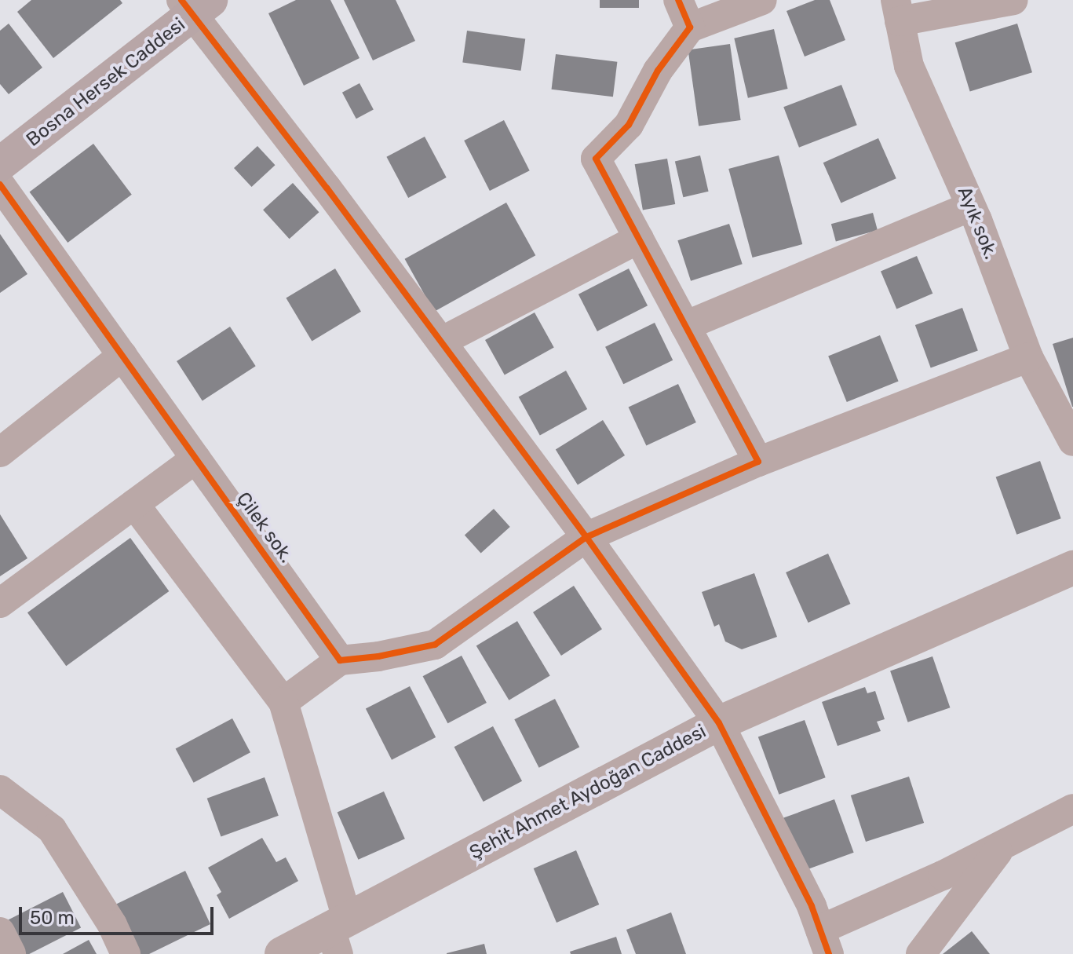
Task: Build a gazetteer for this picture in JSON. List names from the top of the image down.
{
  "streets": {
    "main road": ["Bosna Hersek Caddesi"],
    "street": ["Ayık sok.", "Çilek sok.", "Şehit Ahmet Aydoğan Caddesi"]
  },
  "scale_bar": "50 m"
}
